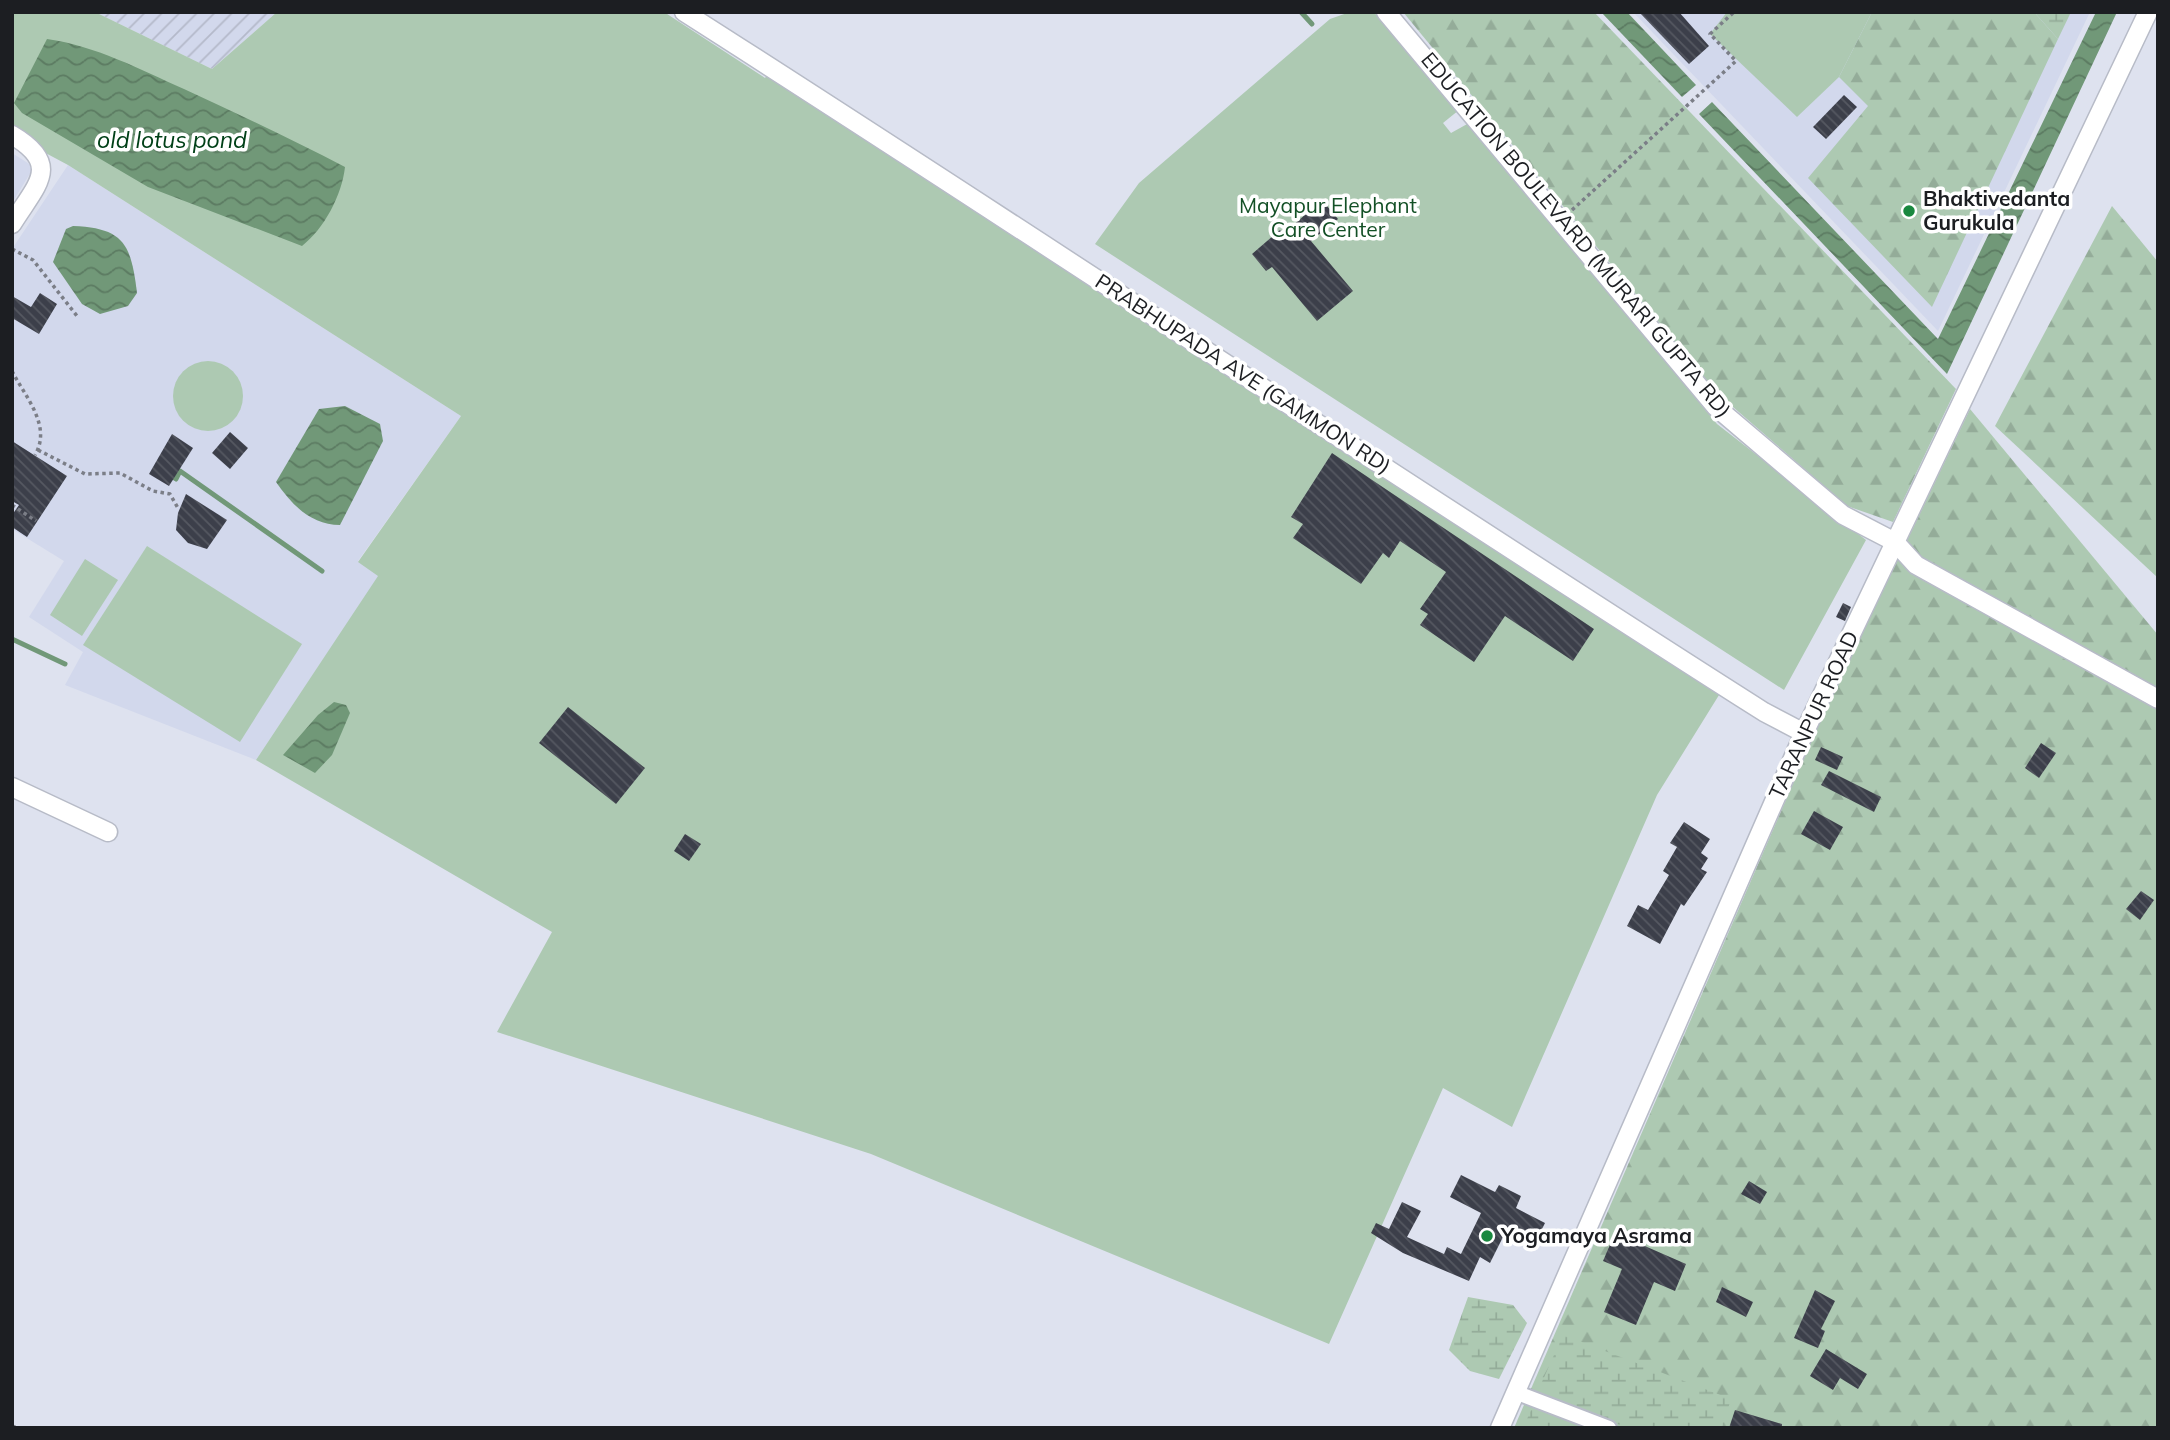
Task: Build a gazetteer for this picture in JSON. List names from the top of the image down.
{
  "streets": {
    "street": ["EDUCATION BOULEVARD (MURARI GUPTA RD)", "PRABHUPADA AVE (GAMMON RD)", "TARANPUR ROAD"]
  },
  "crossings": [
    ["EDUCATION BOULEVARD (MURARI GUPTA RD)", "TARANPUR ROAD"],
    ["PRABHUPADA AVE (GAMMON RD)", "TARANPUR ROAD"]
  ],
  "water": ["old lotus pond"],
  "parks": ["Mayapur Elephant Care Center"],
  "places": ["Bhaktivedanta Gurukula", "Yogamaya Asrama"]
}
